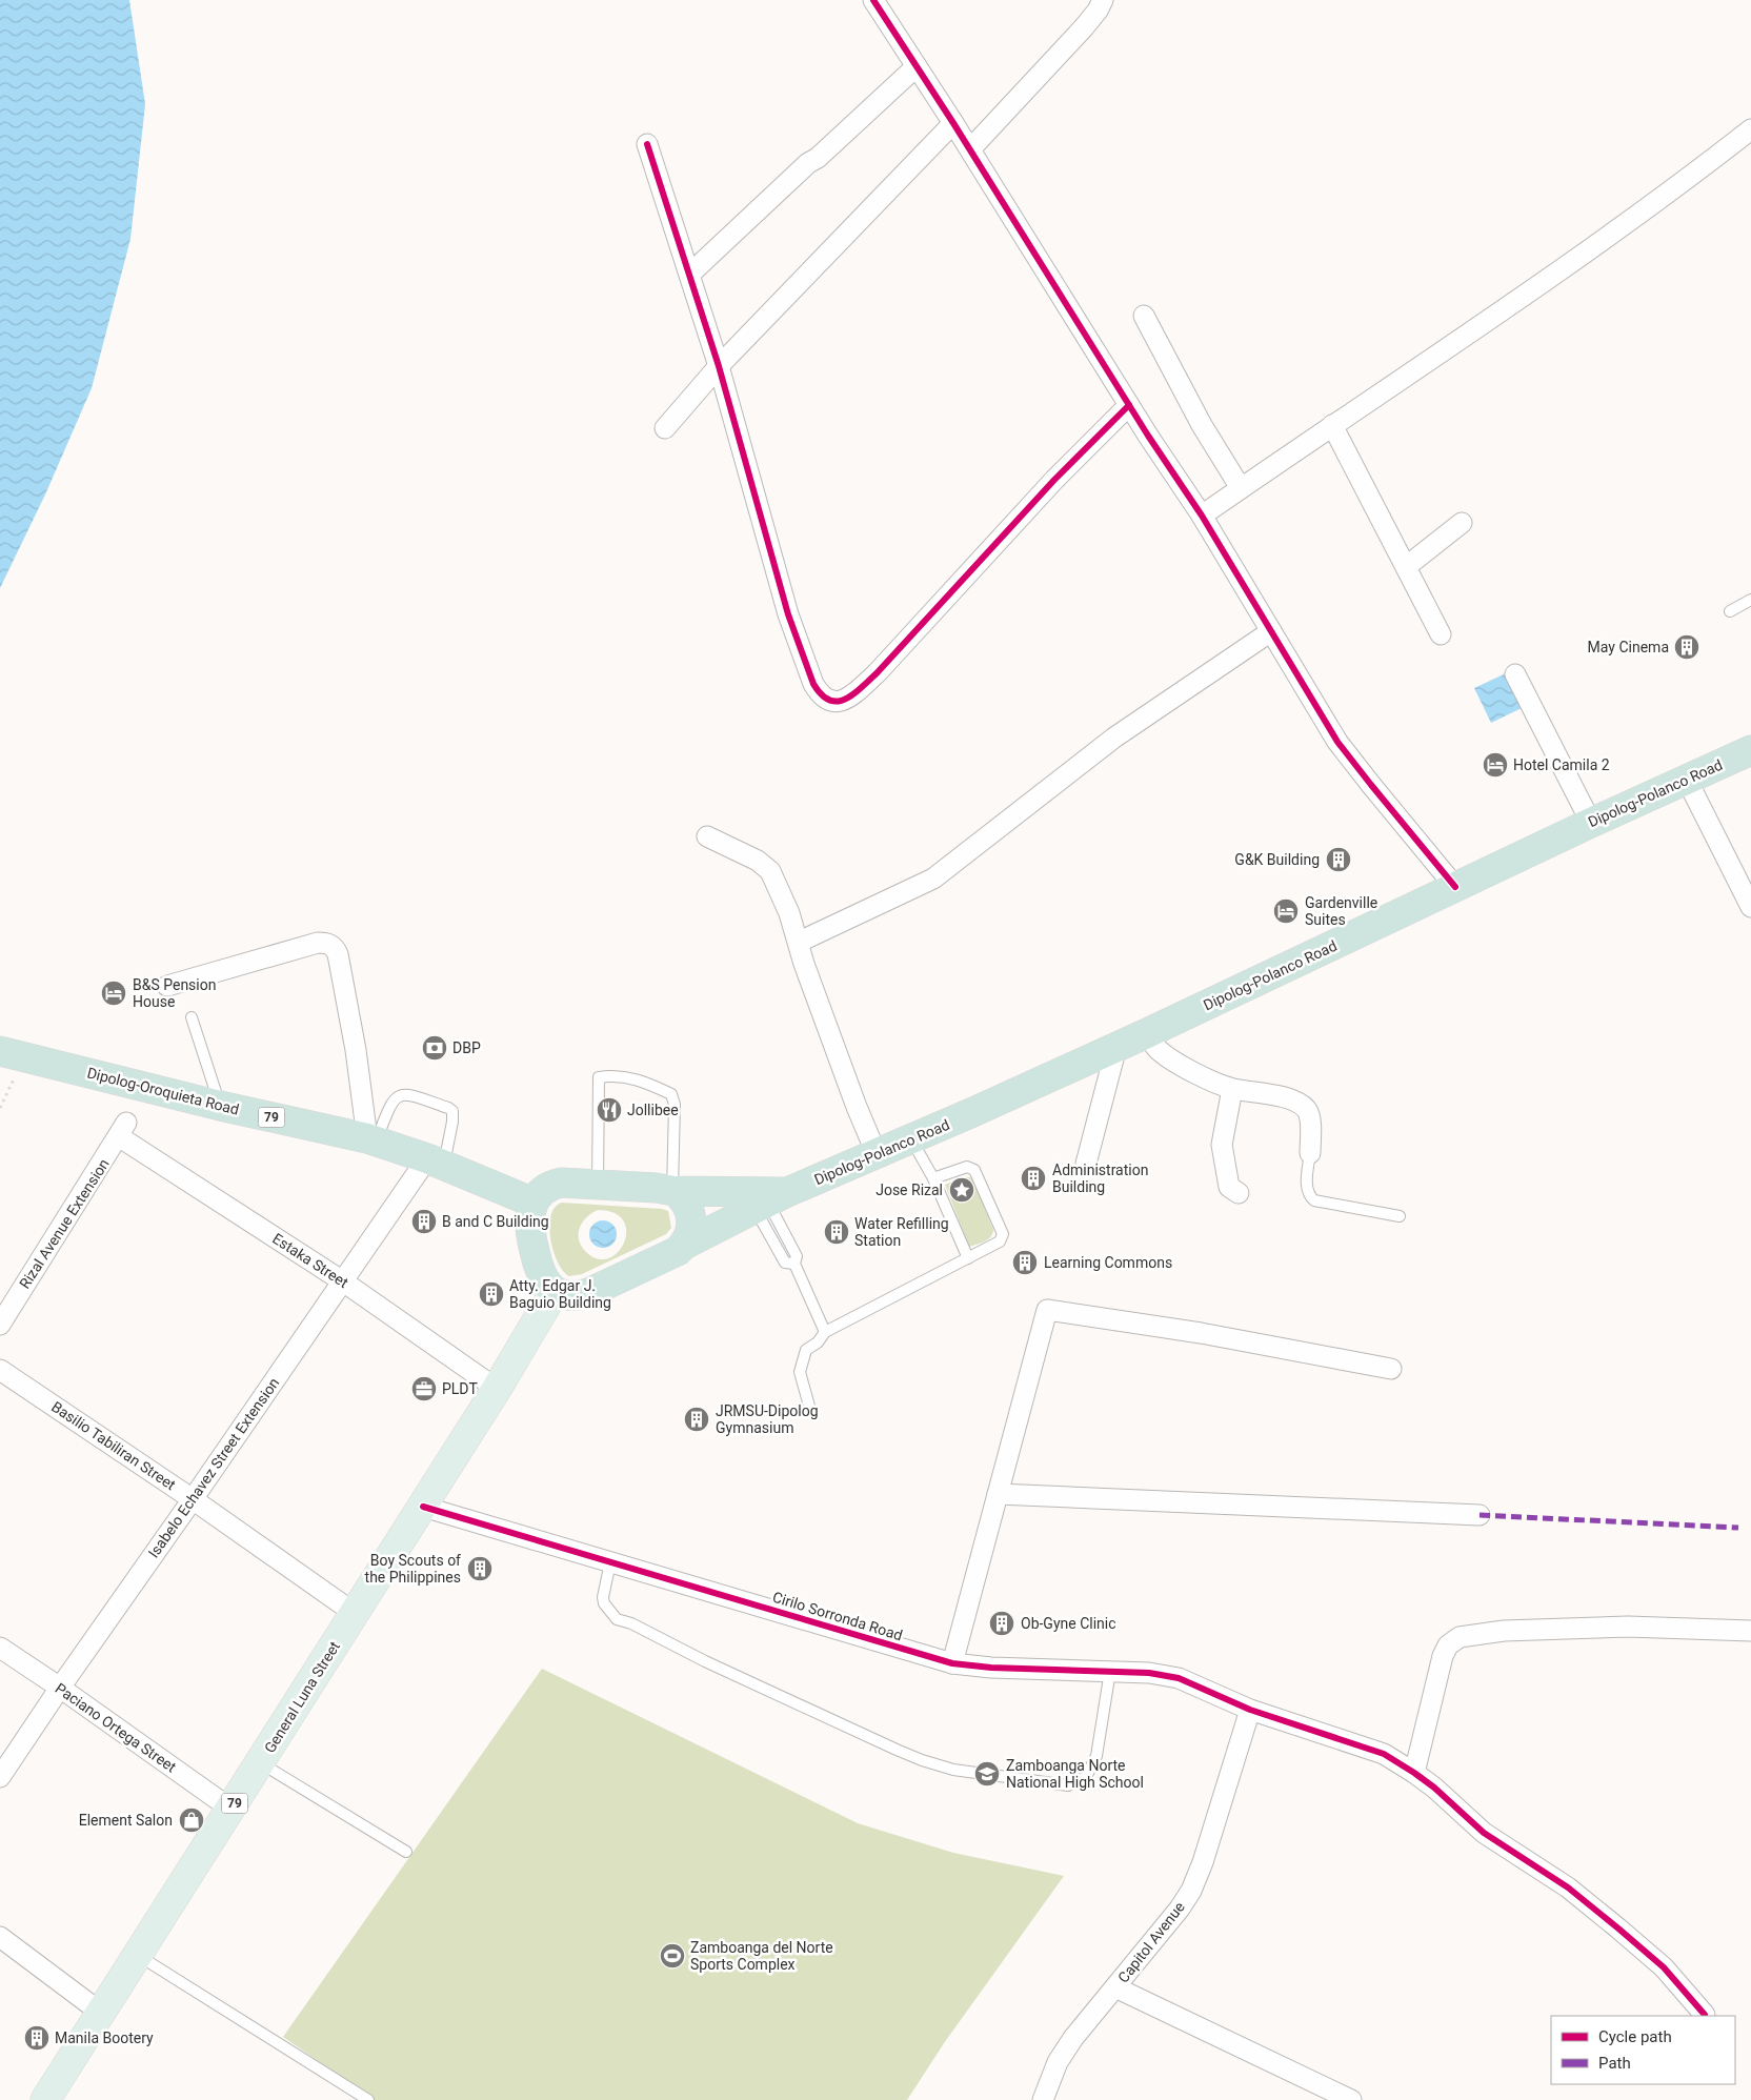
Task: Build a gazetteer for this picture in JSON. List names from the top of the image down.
{
  "streets": {
    "highway": ["Dipolog-Polanco Road", "Dipolog-Oroquieta Road", "79"],
    "main road": ["General Luna Street"],
    "street": [
      "Rizal Avenue Extension",
      "Estaka Street",
      "Basilio Tabiliran Street",
      "Isabelo Echavez Street Extension",
      "Cirilo Sorronda Road",
      "Paciano Ortega Street",
      "Capitol Avenue"
    ]
  },
  "crossings": [
    ["Dipolog-Polanco Road", "General Luna Street"],
    ["Dipolog-Oroquieta Road", "Isabelo Echavez Street Extension"],
    ["Rizal Avenue Extension", "Estaka Street"],
    ["Estaka Street", "Isabelo Echavez Street Extension"],
    ["Estaka Street", "General Luna Street"],
    ["Basilio Tabiliran Street", "Isabelo Echavez Street Extension"],
    ["Basilio Tabiliran Street", "General Luna Street"],
    ["Isabelo Echavez Street Extension", "Paciano Ortega Street"],
    ["Cirilo Sorronda Road", "General Luna Street"],
    ["Cirilo Sorronda Road", "Capitol Avenue"],
    ["General Luna Street", "Paciano Ortega Street"]
  ],
  "places": {
    "building": [
      "May Cinema",
      "G&K Building",
      "Administration Building",
      "B and C Building",
      "Water Refilling Station",
      "Learning Commons",
      "Atty. Edgar J. Baguio Building",
      "JRMSU-Dipolog Gymnasium",
      "Boy Scouts of the Philippines",
      "Ob-Gyne Clinic",
      "Manila Bootery"
    ],
    "hotel": ["Hotel Camila 2", "Gardenville Suites", "B&S Pension House"],
    "bank": ["DBP"],
    "restaurant": ["Jollibee"],
    "place": ["Jose Rizal"],
    "office": ["PLDT"],
    "school or university": ["Zamboanga Norte National High School"],
    "shop": ["Element Salon"],
    "sports": ["Zamboanga del Norte Sports Complex"]
  },
  "legend": ["Cycle path", "Path"]
}
